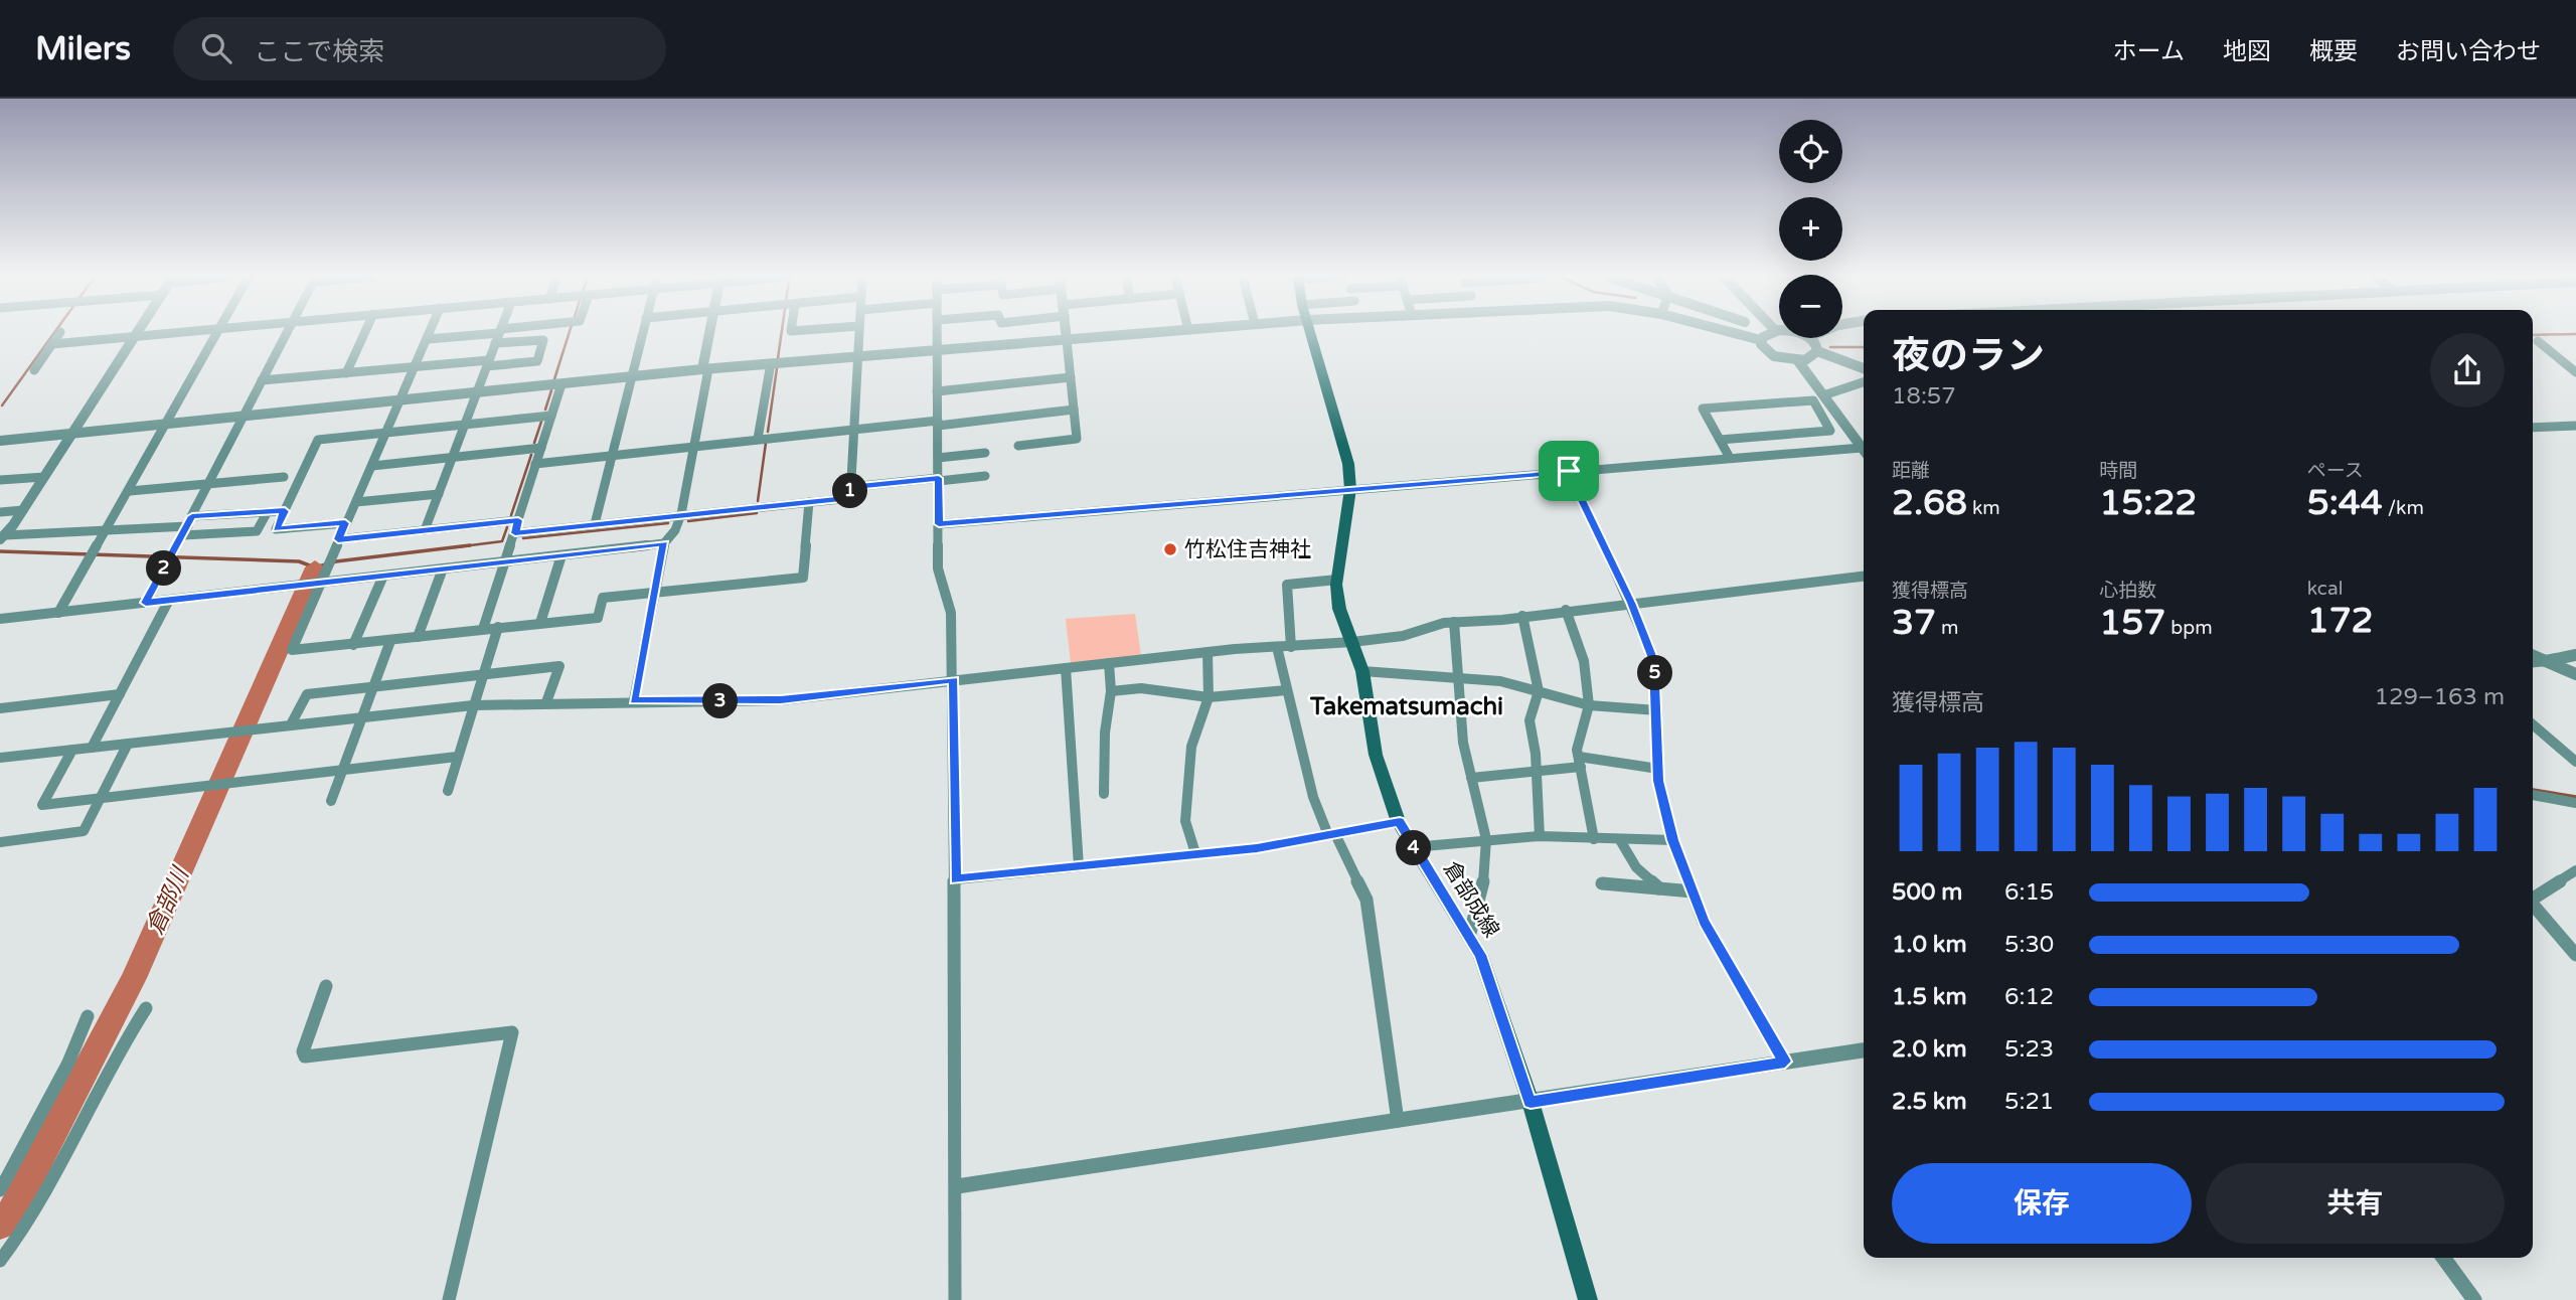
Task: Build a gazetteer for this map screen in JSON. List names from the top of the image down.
{
  "streets": {
    "main road": ["倉部成線"]
  },
  "districts": ["Takematsumachi"],
  "water": ["倉部川"],
  "places": ["竹松住吉神社"],
  "page": {
    "header": "Milers",
    "search": "ここで検索",
    "nav": [
      "ホーム",
      "地図",
      "概要",
      "お問い合わせ"
    ],
    "map_buttons": ["+", "−"],
    "heading": ["夜のラン", "18:57"],
    "stats": [
      ["距離", "2.68 km"],
      ["時間", "15:22"],
      ["ペース", "5:44 /km"],
      ["獲得標高", "37 m"],
      ["心拍数", "157 bpm"],
      ["kcal", "172"]
    ],
    "pins": [
      "1",
      "2",
      "5",
      "3",
      "4"
    ],
    "chart": ["獲得標高", "129–163 m"],
    "list": [
      {
        "name": "500 m",
        "note": "6:15"
      },
      {
        "name": "1.0 km",
        "note": "5:30"
      },
      {
        "name": "1.5 km",
        "note": "6:12"
      },
      {
        "name": "2.0 km",
        "note": "5:23"
      },
      {
        "name": "2.5 km",
        "note": "5:21"
      }
    ],
    "buttons": ["保存", "共有"]
  }
}
